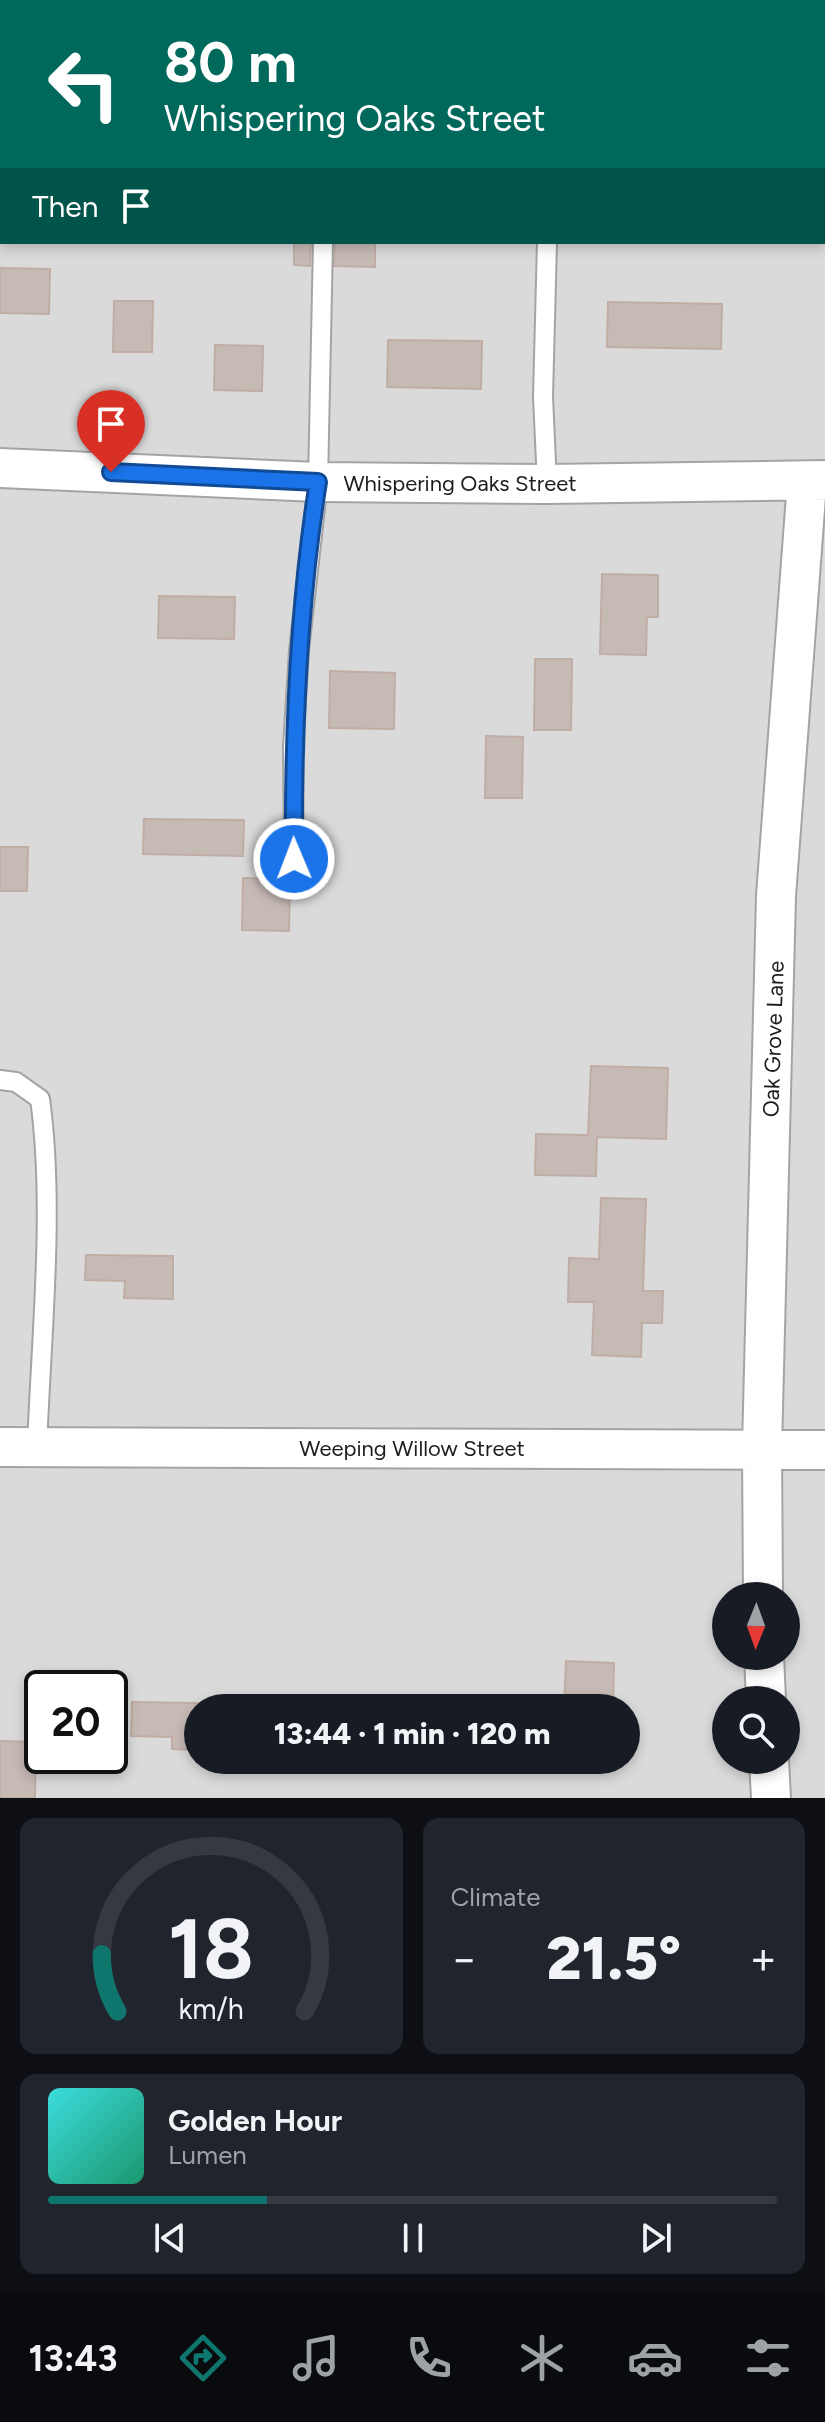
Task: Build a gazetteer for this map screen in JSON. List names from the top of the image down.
{
  "streets": {
    "street": ["Whispering Oaks Street", "Oak Grove Lane", "Weeping Willow Street"]
  },
  "crossings": [
    ["Whispering Oaks Street", "Oak Grove Lane"],
    ["Oak Grove Lane", "Weeping Willow Street"]
  ],
  "north": "bottom",
  "page": {
    "turn": ["80 m", "Whispering Oaks Street"],
    "then": "Then",
    "limit": "20",
    "trip": "13:44 · 1 min · 120 m",
    "tile": "Climate",
    "heat": ["−", "21.5°", "+"],
    "song": ["Golden Hour", "Lumen"],
    "tabs": "13:43",
    "gauge": ["18", "km/h"]
  }
}
